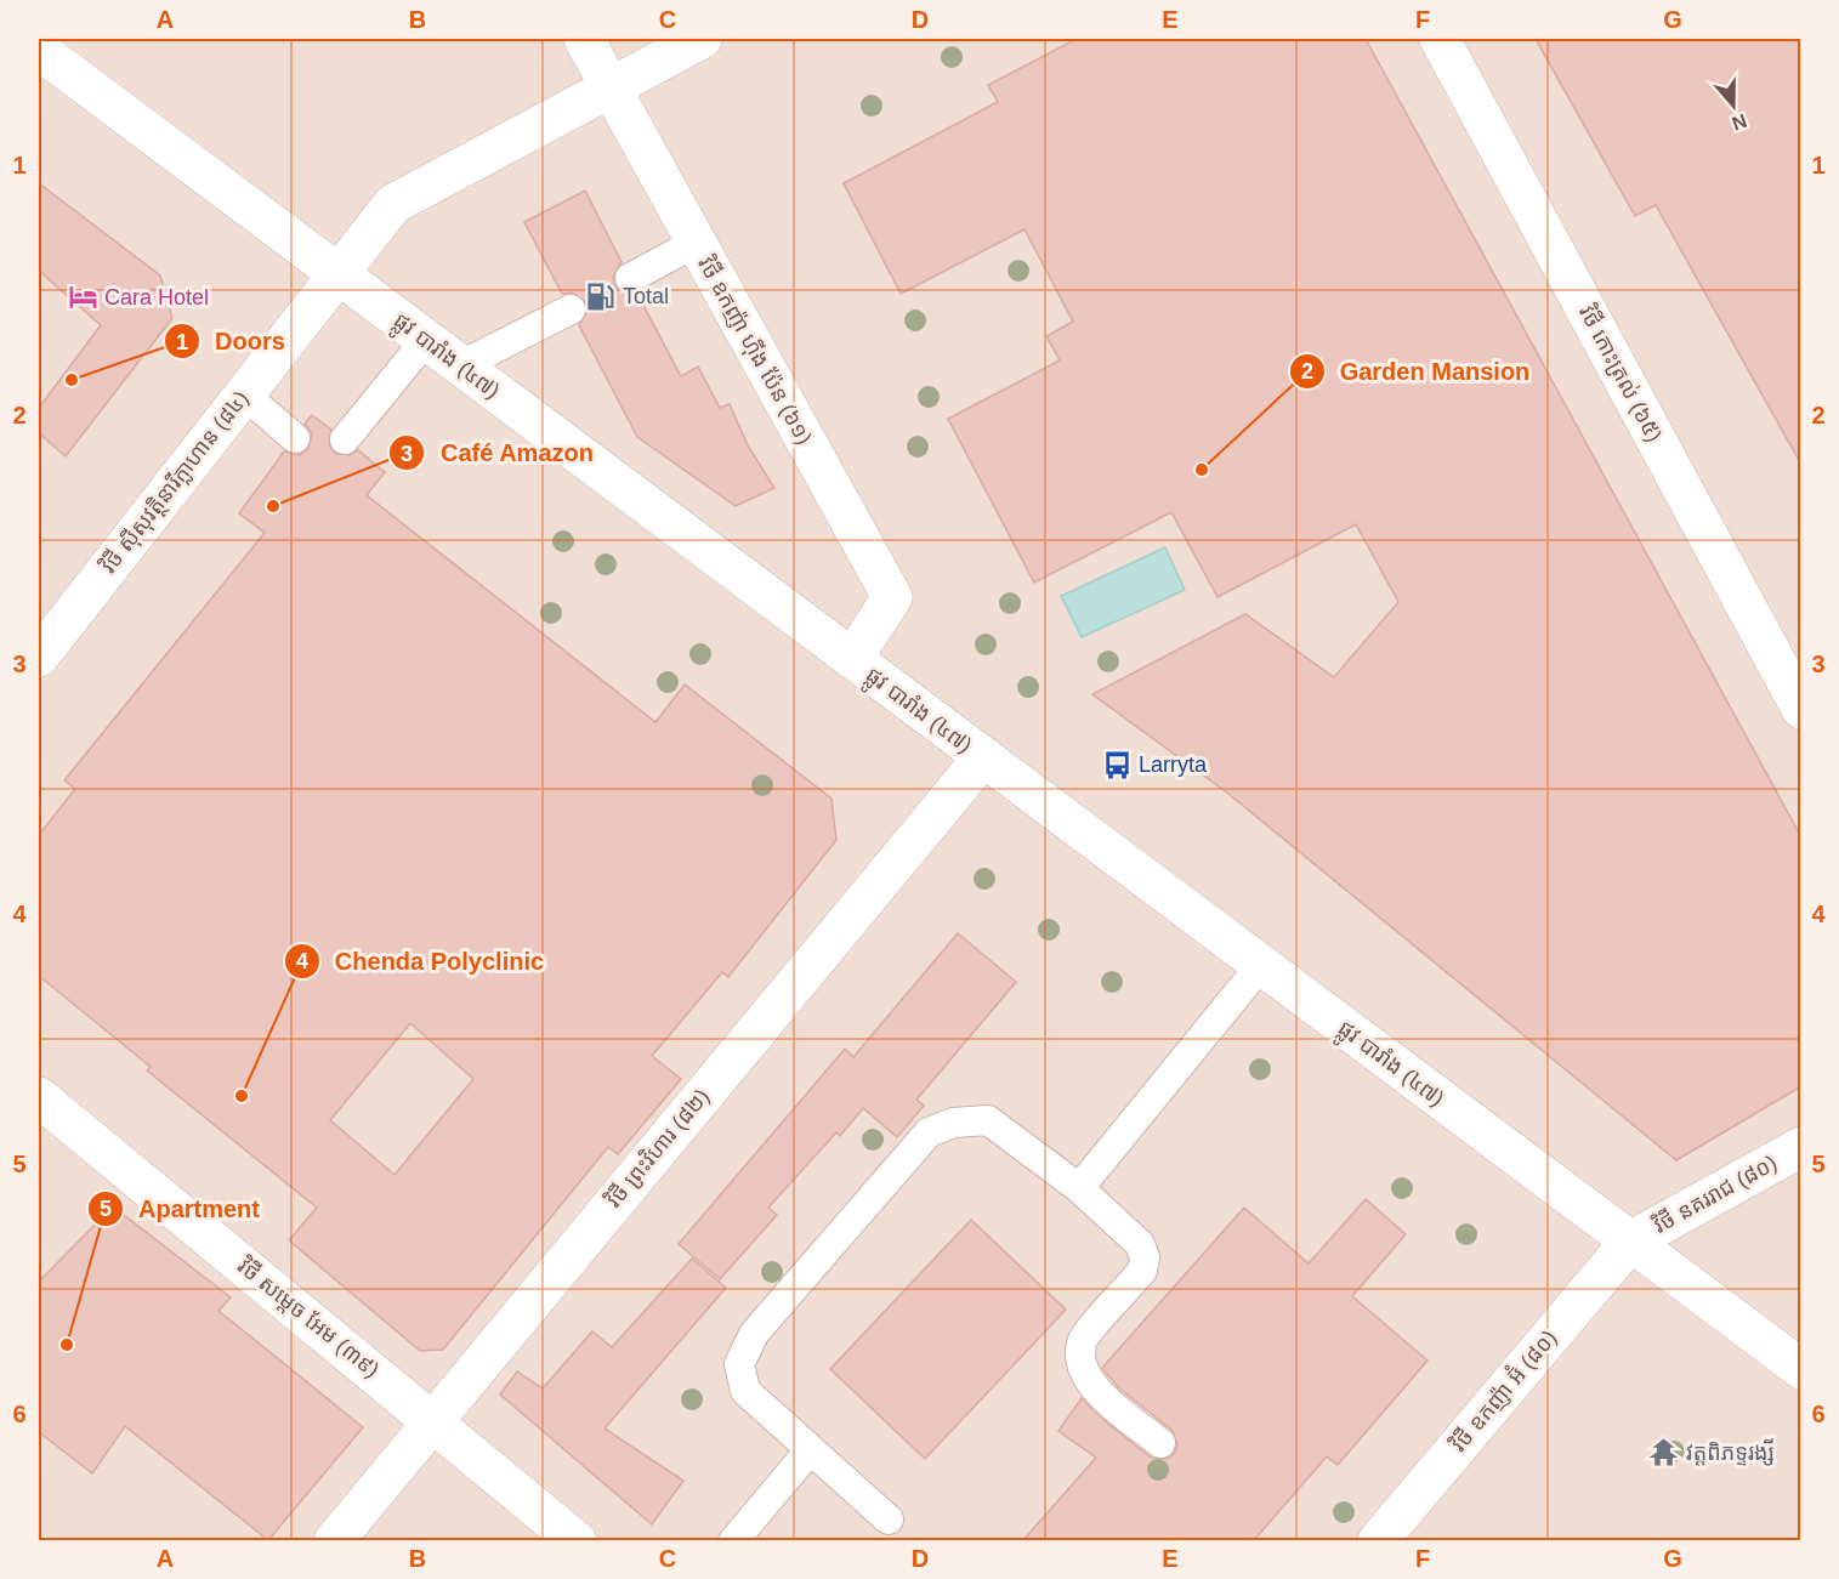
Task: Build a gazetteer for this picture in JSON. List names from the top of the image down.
{
  "streets": {
    "street": [
      "វិថី ឧកញ៉ា ហ៊ីង ប៉ែន (៦១)",
      "ផ្លូវ បារាំង (៤៧)",
      "វិថី កោះត្រល់ (៦៥)",
      "វិថី ស៊ីសុវត្ថិនារីក្លាហាន (៨៤)",
      "វិថី ព្រះវិហារ (៨២)",
      "វិថី នគររាជ (៨០)",
      "វិថី សម្តេច អែម (៣៩)",
      "វិថី ឧកញ៉ា អ៊ំ (៨០)"
    ]
  },
  "crossings": [
    ["វិថី ឧកញ៉ា ហ៊ីង ប៉ែន (៦១)", "ផ្លូវ បារាំង (៤៧)"],
    ["វិថី ឧកញ៉ា ហ៊ីង ប៉ែន (៦១)", "វិថី ស៊ីសុវត្ថិនារីក្លាហាន (៨៤)"],
    ["ផ្លូវ បារាំង (៤៧)", "វិថី ស៊ីសុវត្ថិនារីក្លាហាន (៨៤)"],
    ["ផ្លូវ បារាំង (៤៧)", "វិថី ព្រះវិហារ (៨២)"],
    ["ផ្លូវ បារាំង (៤៧)", "វិថី នគររាជ (៨០)"],
    ["ផ្លូវ បារាំង (៤៧)", "វិថី ឧកញ៉ា អ៊ំ (៨០)"],
    ["វិថី ព្រះវិហារ (៨២)", "វិថី សម្តេច អែម (៣៩)"],
    ["វិថី នគររាជ (៨០)", "វិថី ឧកញ៉ា អ៊ំ (៨០)"]
  ],
  "places": {
    "fuel station": ["Total"],
    "hotel": ["Cara Hotel"],
    "other": [
      "Doors",
      "Garden Mansion",
      "Café Amazon",
      "Chenda Polyclinic",
      "Apartment"
    ],
    "bus stop": ["Larryta"],
    "temple": ["វត្តពិភទ្ទរង្សី"]
  },
  "north": "bottom",
  "grid": {
    "columns": [
      "A",
      "B",
      "C",
      "D",
      "E",
      "F",
      "G"
    ],
    "rows": [
      "1",
      "2",
      "3",
      "4",
      "5",
      "6"
    ]
  }
}
